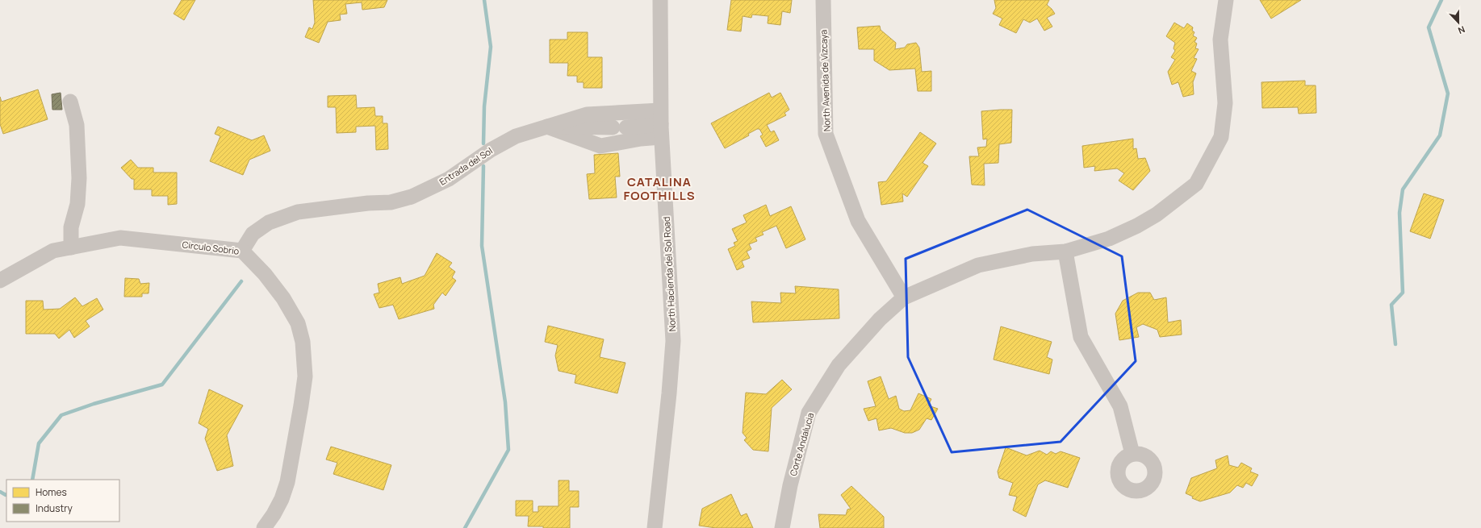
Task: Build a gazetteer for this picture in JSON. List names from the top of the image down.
{
  "streets": {
    "street": [
      "North Avenida de Vizcaya",
      "Entrada del Sol",
      "Circulo Sobrio",
      "North Hacienda del Sol Road",
      "Corte Andalucia"
    ]
  },
  "crossings": [
    ["North Avenida de Vizcaya", "Corte Andalucia"],
    ["Entrada del Sol", "Circulo Sobrio"],
    ["Entrada del Sol", "North Hacienda del Sol Road"]
  ],
  "districts": ["CATALINA FOOTHILLS"],
  "legend": ["Homes", "Industry"],
  "north": "bottom"
}
